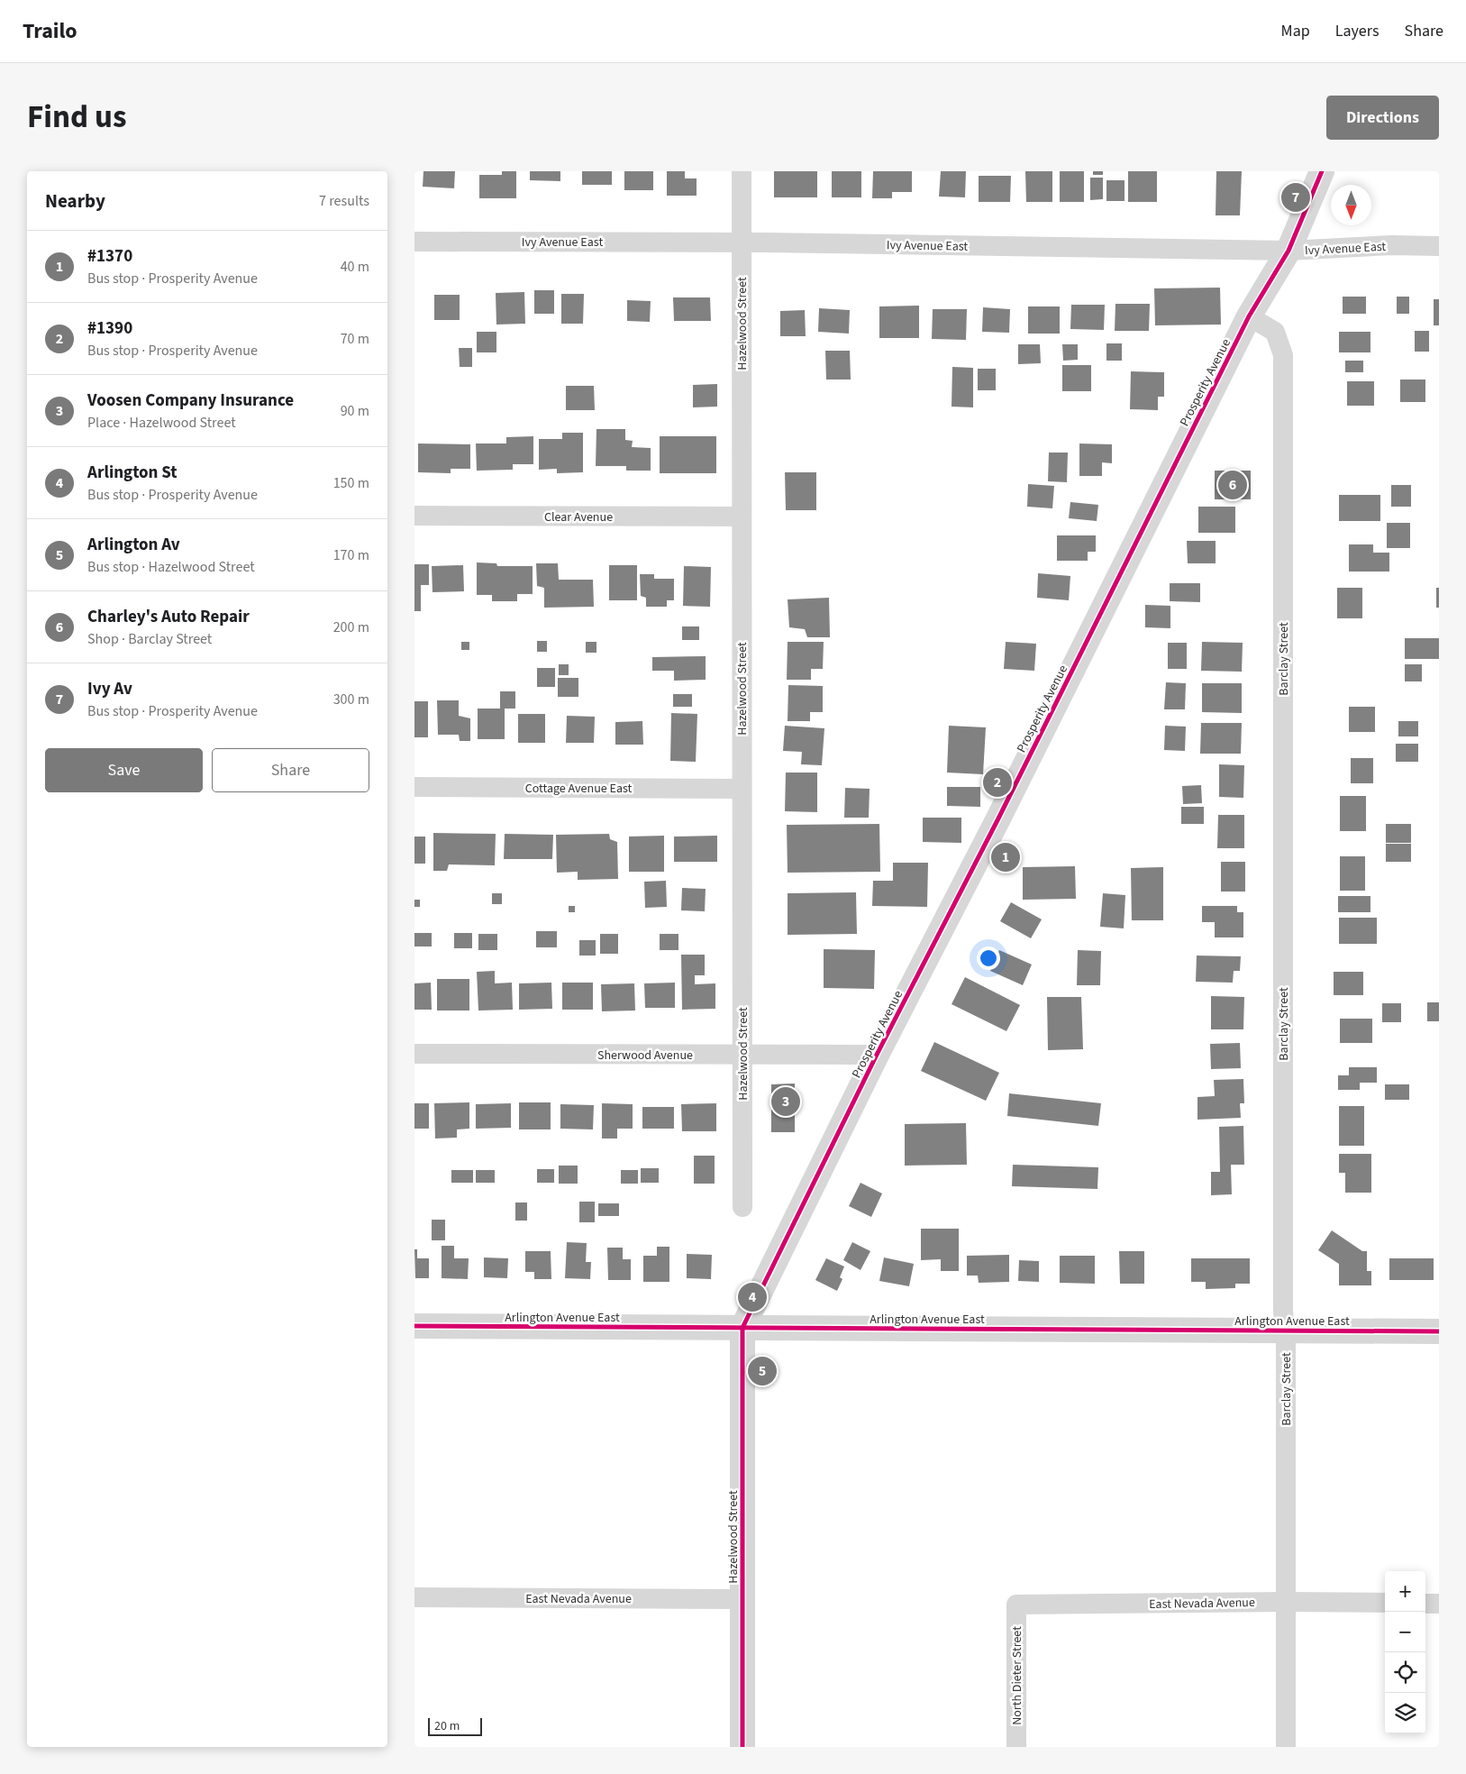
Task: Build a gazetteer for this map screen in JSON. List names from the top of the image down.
{
  "streets": {
    "street": [
      "Ivy Avenue East",
      "Hazelwood Street",
      "Prosperity Avenue",
      "Clear Avenue",
      "Barclay Street",
      "Cottage Avenue East",
      "Sherwood Avenue",
      "Arlington Avenue East",
      "East Nevada Avenue",
      "North Dieter Street"
    ]
  },
  "crossings": [
    ["Ivy Avenue East", "Hazelwood Street"],
    ["Ivy Avenue East", "Prosperity Avenue"],
    ["Hazelwood Street", "Prosperity Avenue"],
    ["Hazelwood Street", "Clear Avenue"],
    ["Hazelwood Street", "Cottage Avenue East"],
    ["Hazelwood Street", "Sherwood Avenue"],
    ["Hazelwood Street", "Arlington Avenue East"],
    ["Hazelwood Street", "East Nevada Avenue"],
    ["Prosperity Avenue", "Barclay Street"],
    ["Prosperity Avenue", "Sherwood Avenue"],
    ["Prosperity Avenue", "Arlington Avenue East"],
    ["Barclay Street", "Arlington Avenue East"],
    ["Barclay Street", "East Nevada Avenue"],
    ["East Nevada Avenue", "North Dieter Street"]
  ],
  "scale_bar": "20 m",
  "north": "bottom",
  "page": {
    "header": "Trailo",
    "nav": ["Map", "Layers", "Share"],
    "title": "Find us",
    "buttons": [
      "Directions",
      ["Save", "Share"]
    ],
    "heading": ["Nearby", "7 results"],
    "pins": [
      "7",
      "6",
      "2",
      "1",
      "3",
      "4",
      "5"
    ],
    "list": [
      {
        "mark": "1",
        "name": "#1370",
        "note": "Bus stop · Prosperity Avenue",
        "value": "40 m"
      },
      {
        "mark": "2",
        "name": "#1390",
        "note": "Bus stop · Prosperity Avenue",
        "value": "70 m"
      },
      {
        "mark": "3",
        "name": "Voosen Company Insurance",
        "note": "Place · Hazelwood Street",
        "value": "90 m"
      },
      {
        "mark": "4",
        "name": "Arlington St",
        "note": "Bus stop · Prosperity Avenue",
        "value": "150 m"
      },
      {
        "mark": "5",
        "name": "Arlington Av",
        "note": "Bus stop · Hazelwood Street",
        "value": "170 m"
      },
      {
        "mark": "6",
        "name": "Charley's Auto Repair",
        "note": "Shop · Barclay Street",
        "value": "200 m"
      },
      {
        "mark": "7",
        "name": "Ivy Av",
        "note": "Bus stop · Prosperity Avenue",
        "value": "300 m"
      }
    ],
    "map_buttons": ["+", "−"],
    "scale": "20 m"
  }
}
